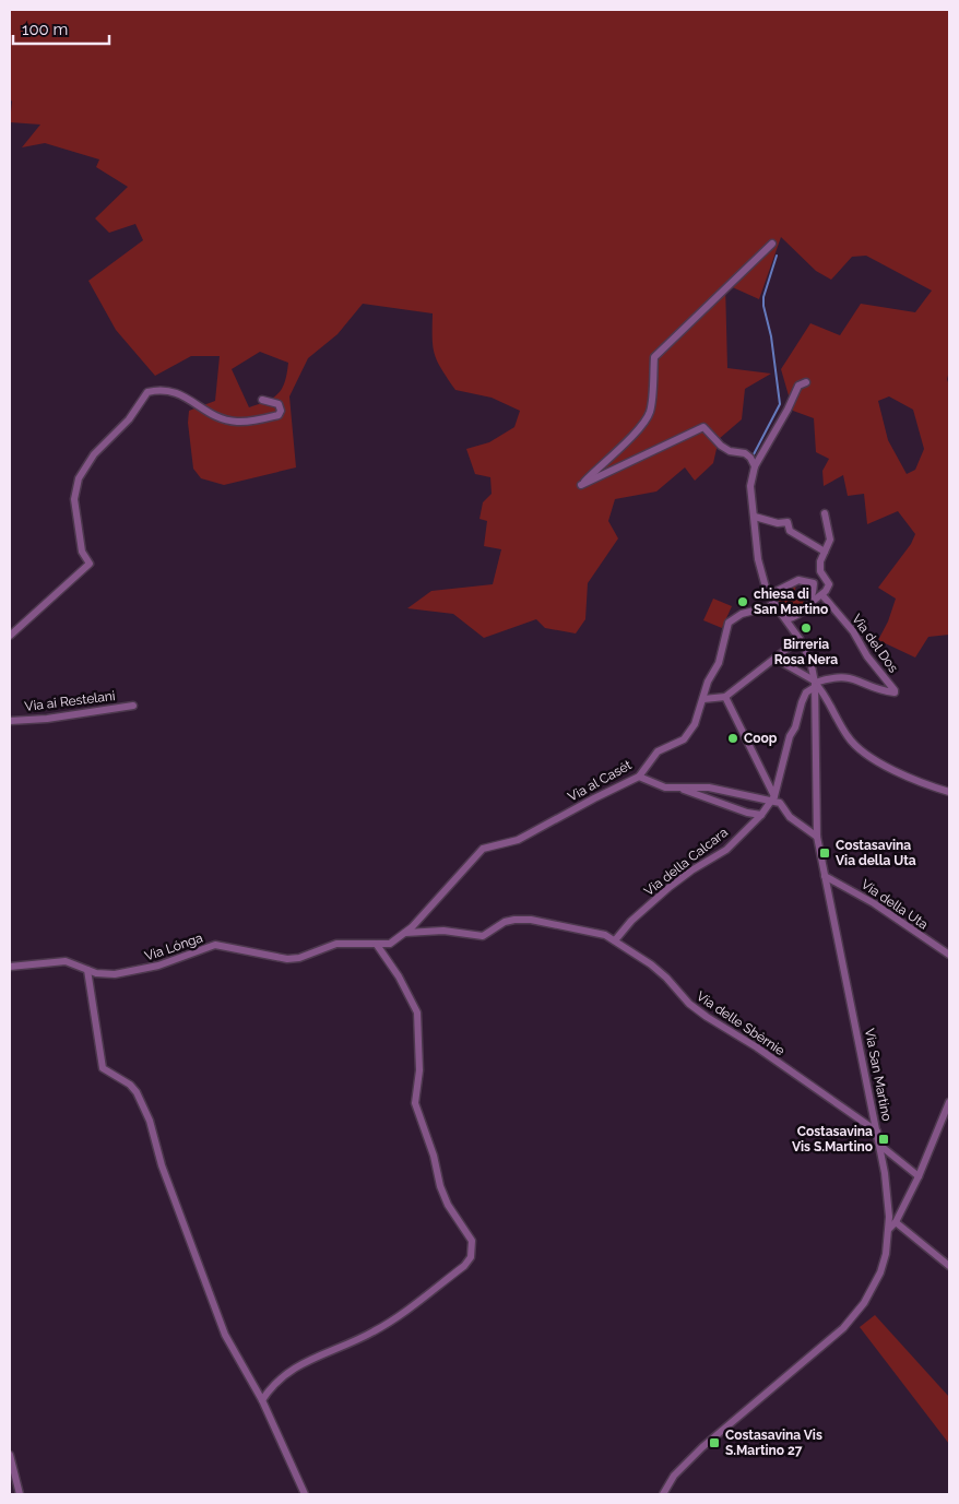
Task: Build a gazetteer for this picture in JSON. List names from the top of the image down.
{
  "streets": {
    "street": [
      "Via del Dos",
      "Via ai Restelani",
      "Via al Casét",
      "Via della Calcara",
      "Via della Uta",
      "Via Lónga",
      "Via delle Sbèrnie",
      "Via San Martino"
    ]
  },
  "crossings": [
    ["Via del Dos", "Via della Calcara"],
    ["Via del Dos", "Via San Martino"],
    ["Via al Casét", "Via Lónga"],
    ["Via al Casét", "Via delle Sbèrnie"],
    ["Via al Casét", "Via San Martino"],
    ["Via della Calcara", "Via delle Sbèrnie"],
    ["Via della Calcara", "Via San Martino"],
    ["Via della Uta", "Via San Martino"],
    ["Via Lónga", "Via delle Sbèrnie"],
    ["Via delle Sbèrnie", "Via San Martino"]
  ],
  "places": {
    "other": ["chiesa di San Martino", "Birreria Rosa Nera", "Coop"],
    "transit": ["Costasavina Via della Uta", "Costasavina Vis S.Martino", "Costasavina Vis S.Martino 27"]
  },
  "scale_bar": "100 m"
}
